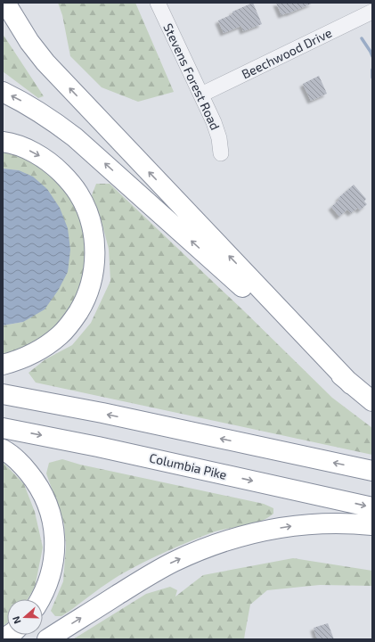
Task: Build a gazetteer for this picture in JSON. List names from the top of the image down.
{
  "streets": {
    "highway": ["Columbia Pike"],
    "street": ["Beechwood Drive", "Stevens Forest Road"]
  },
  "crossings": [
    ["Beechwood Drive", "Stevens Forest Road"]
  ],
  "north": "left"
}
